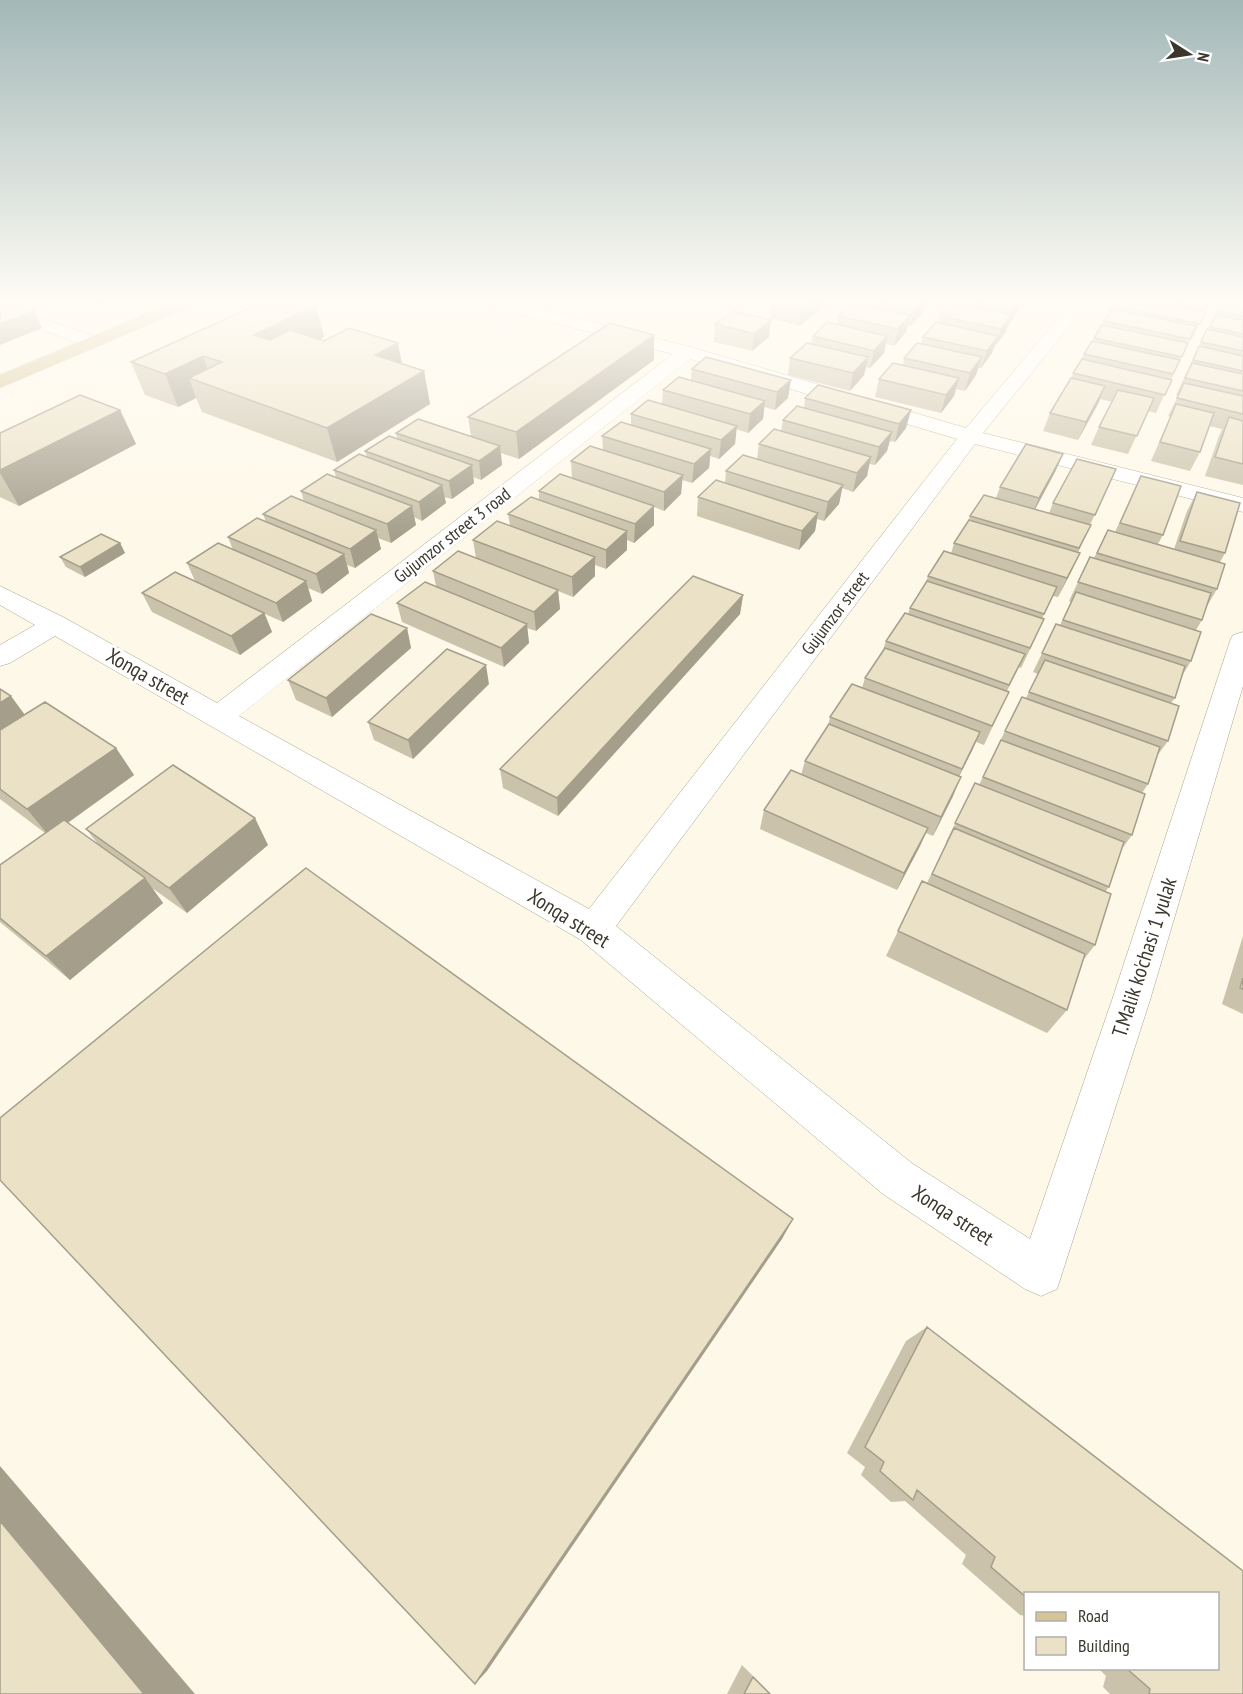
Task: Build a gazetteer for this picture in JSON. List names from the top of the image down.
{
  "streets": {
    "street": [
      "Gujumzor street 3 road",
      "Gujumzor street",
      "Xonqa street",
      "T.Malik ko'chasi 1 yulak"
    ]
  },
  "crossings": [
    ["Gujumzor street 3 road", "Xonqa street"],
    ["Gujumzor street", "Xonqa street"],
    ["Xonqa street", "T.Malik ko'chasi 1 yulak"]
  ],
  "legend": ["Road", "Building"],
  "north": "right"
}
